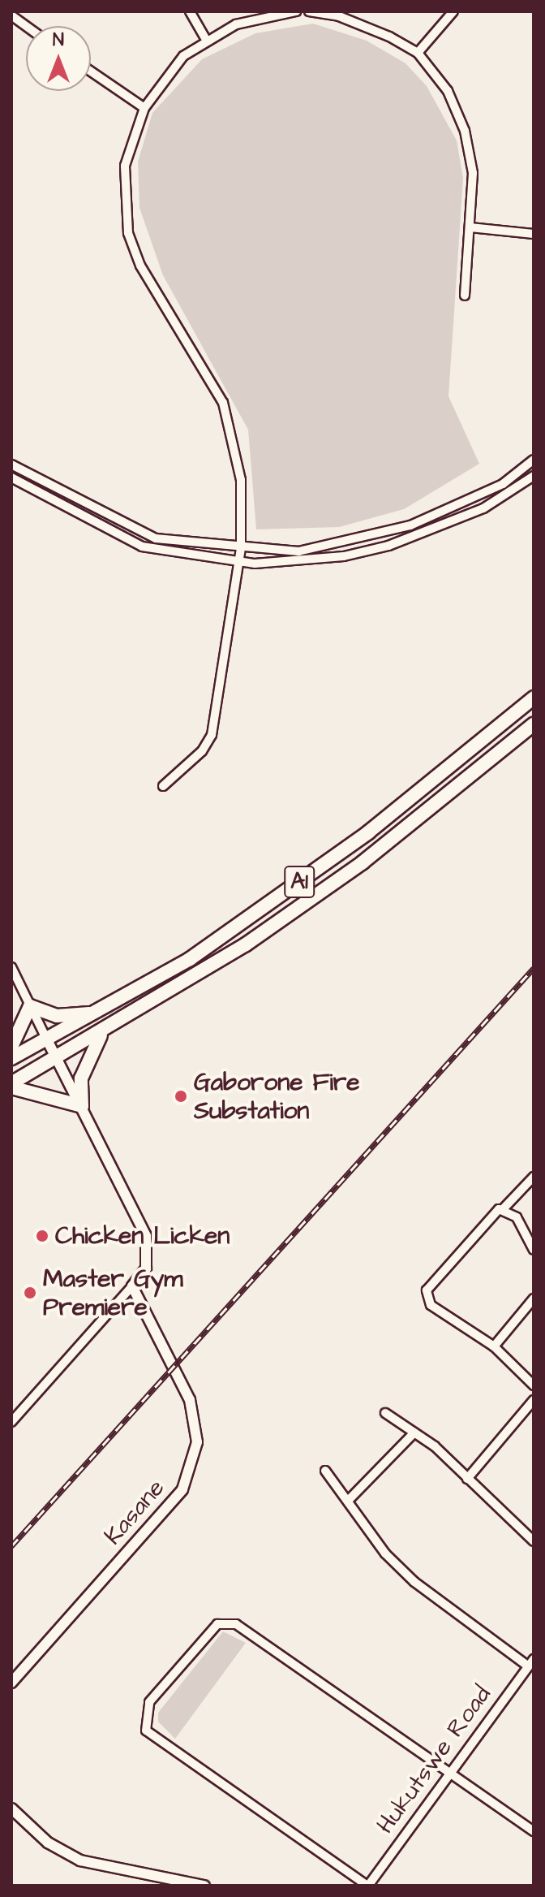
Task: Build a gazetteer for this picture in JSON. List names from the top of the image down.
{
  "streets": {
    "highway": ["A1"],
    "street": ["Kasane", "Hukutswe Road"]
  },
  "places": ["Gaborone Fire Substation", "Chicken Licken", "Master Gym Premiere"],
  "north": "top"
}
